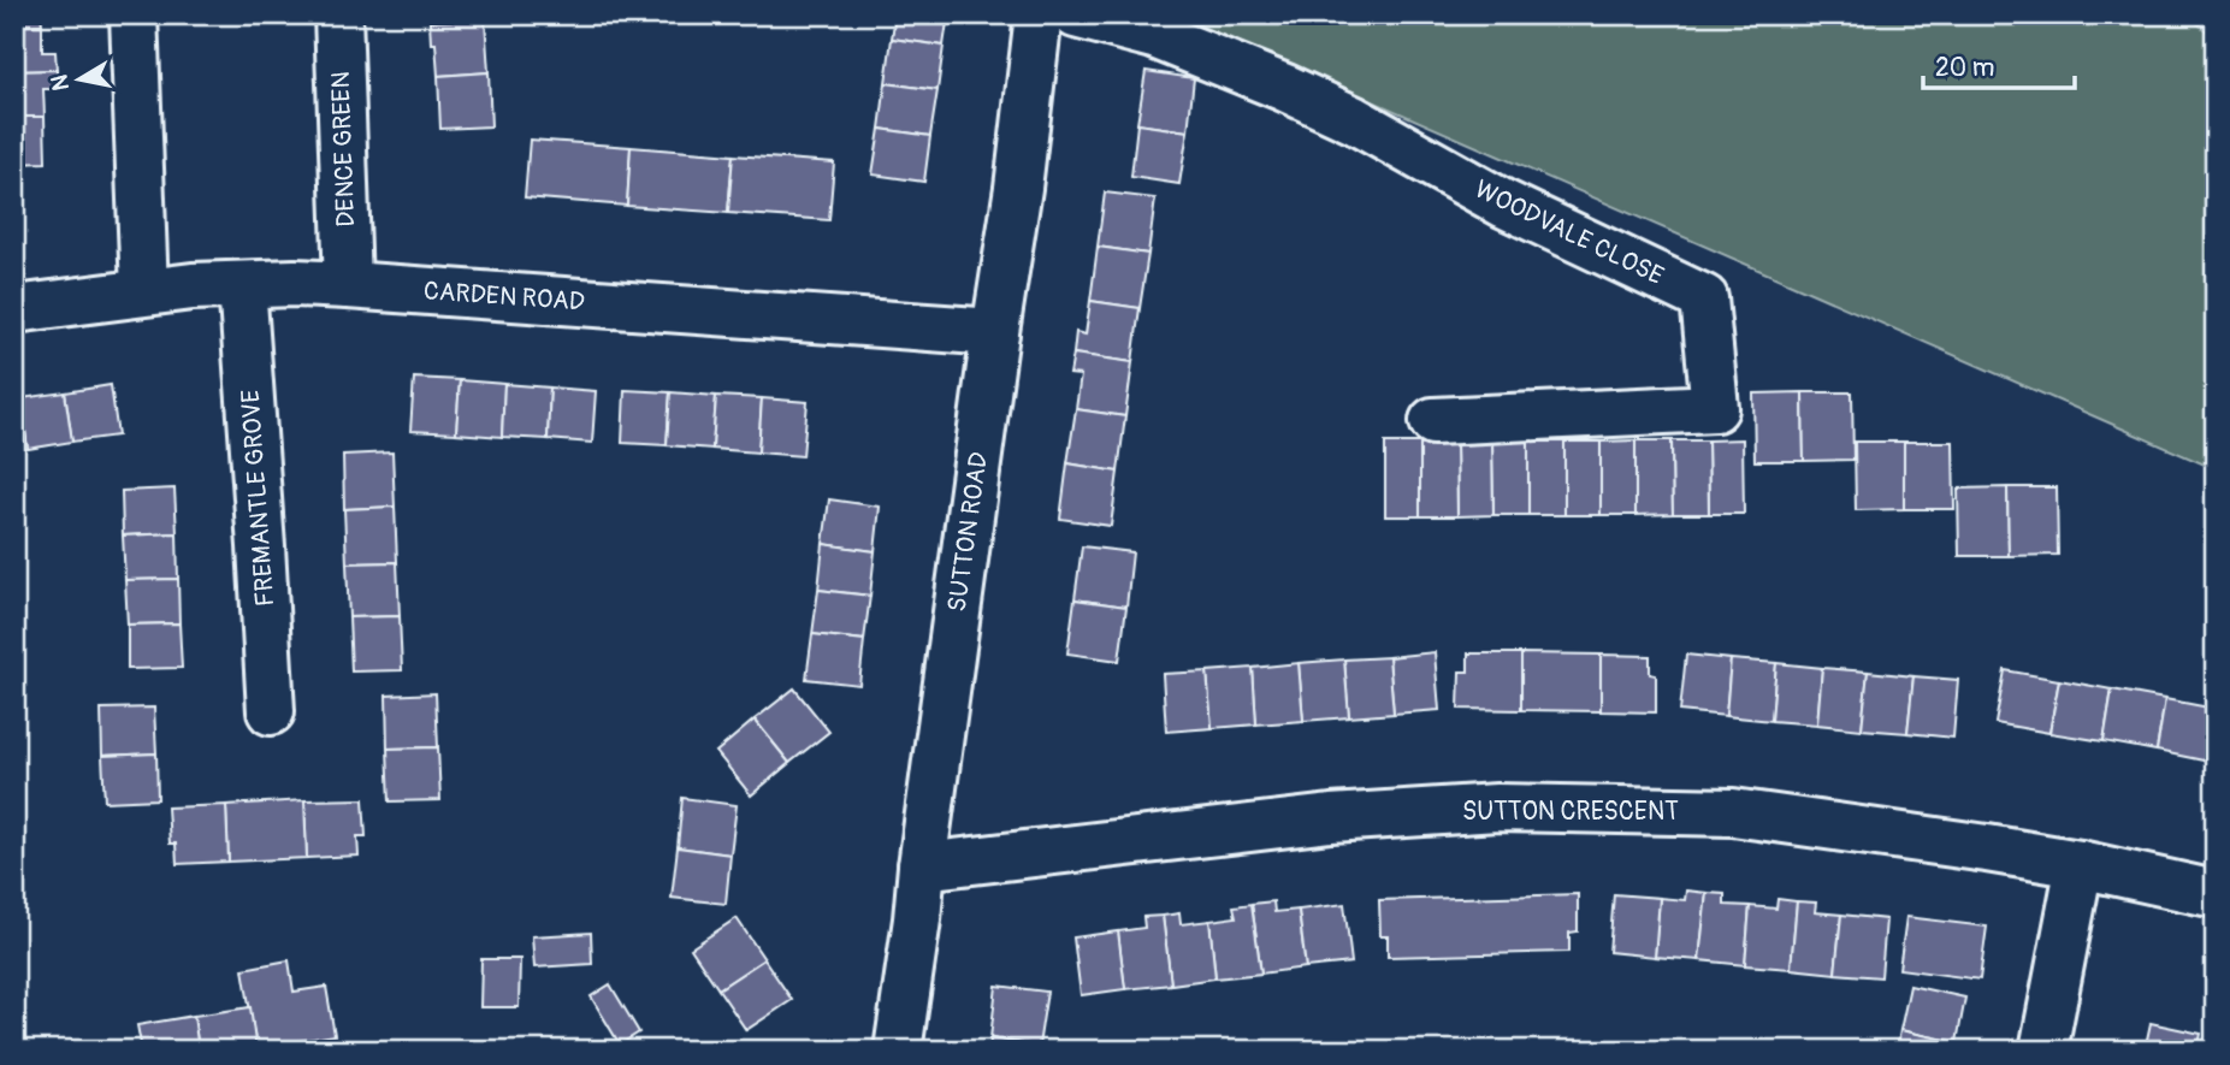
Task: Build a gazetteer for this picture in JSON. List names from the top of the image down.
{
  "streets": {
    "street": [
      "DENCE GREEN",
      "WOODVALE CLOSE",
      "CARDEN ROAD",
      "FREMANTLE GROVE",
      "SUTTON ROAD",
      "SUTTON CRESCENT"
    ]
  },
  "crossings": [
    ["DENCE GREEN", "CARDEN ROAD"],
    ["CARDEN ROAD", "FREMANTLE GROVE"],
    ["CARDEN ROAD", "SUTTON ROAD"],
    ["SUTTON ROAD", "SUTTON CRESCENT"]
  ],
  "scale_bar": "20 m",
  "north": "left"
}
